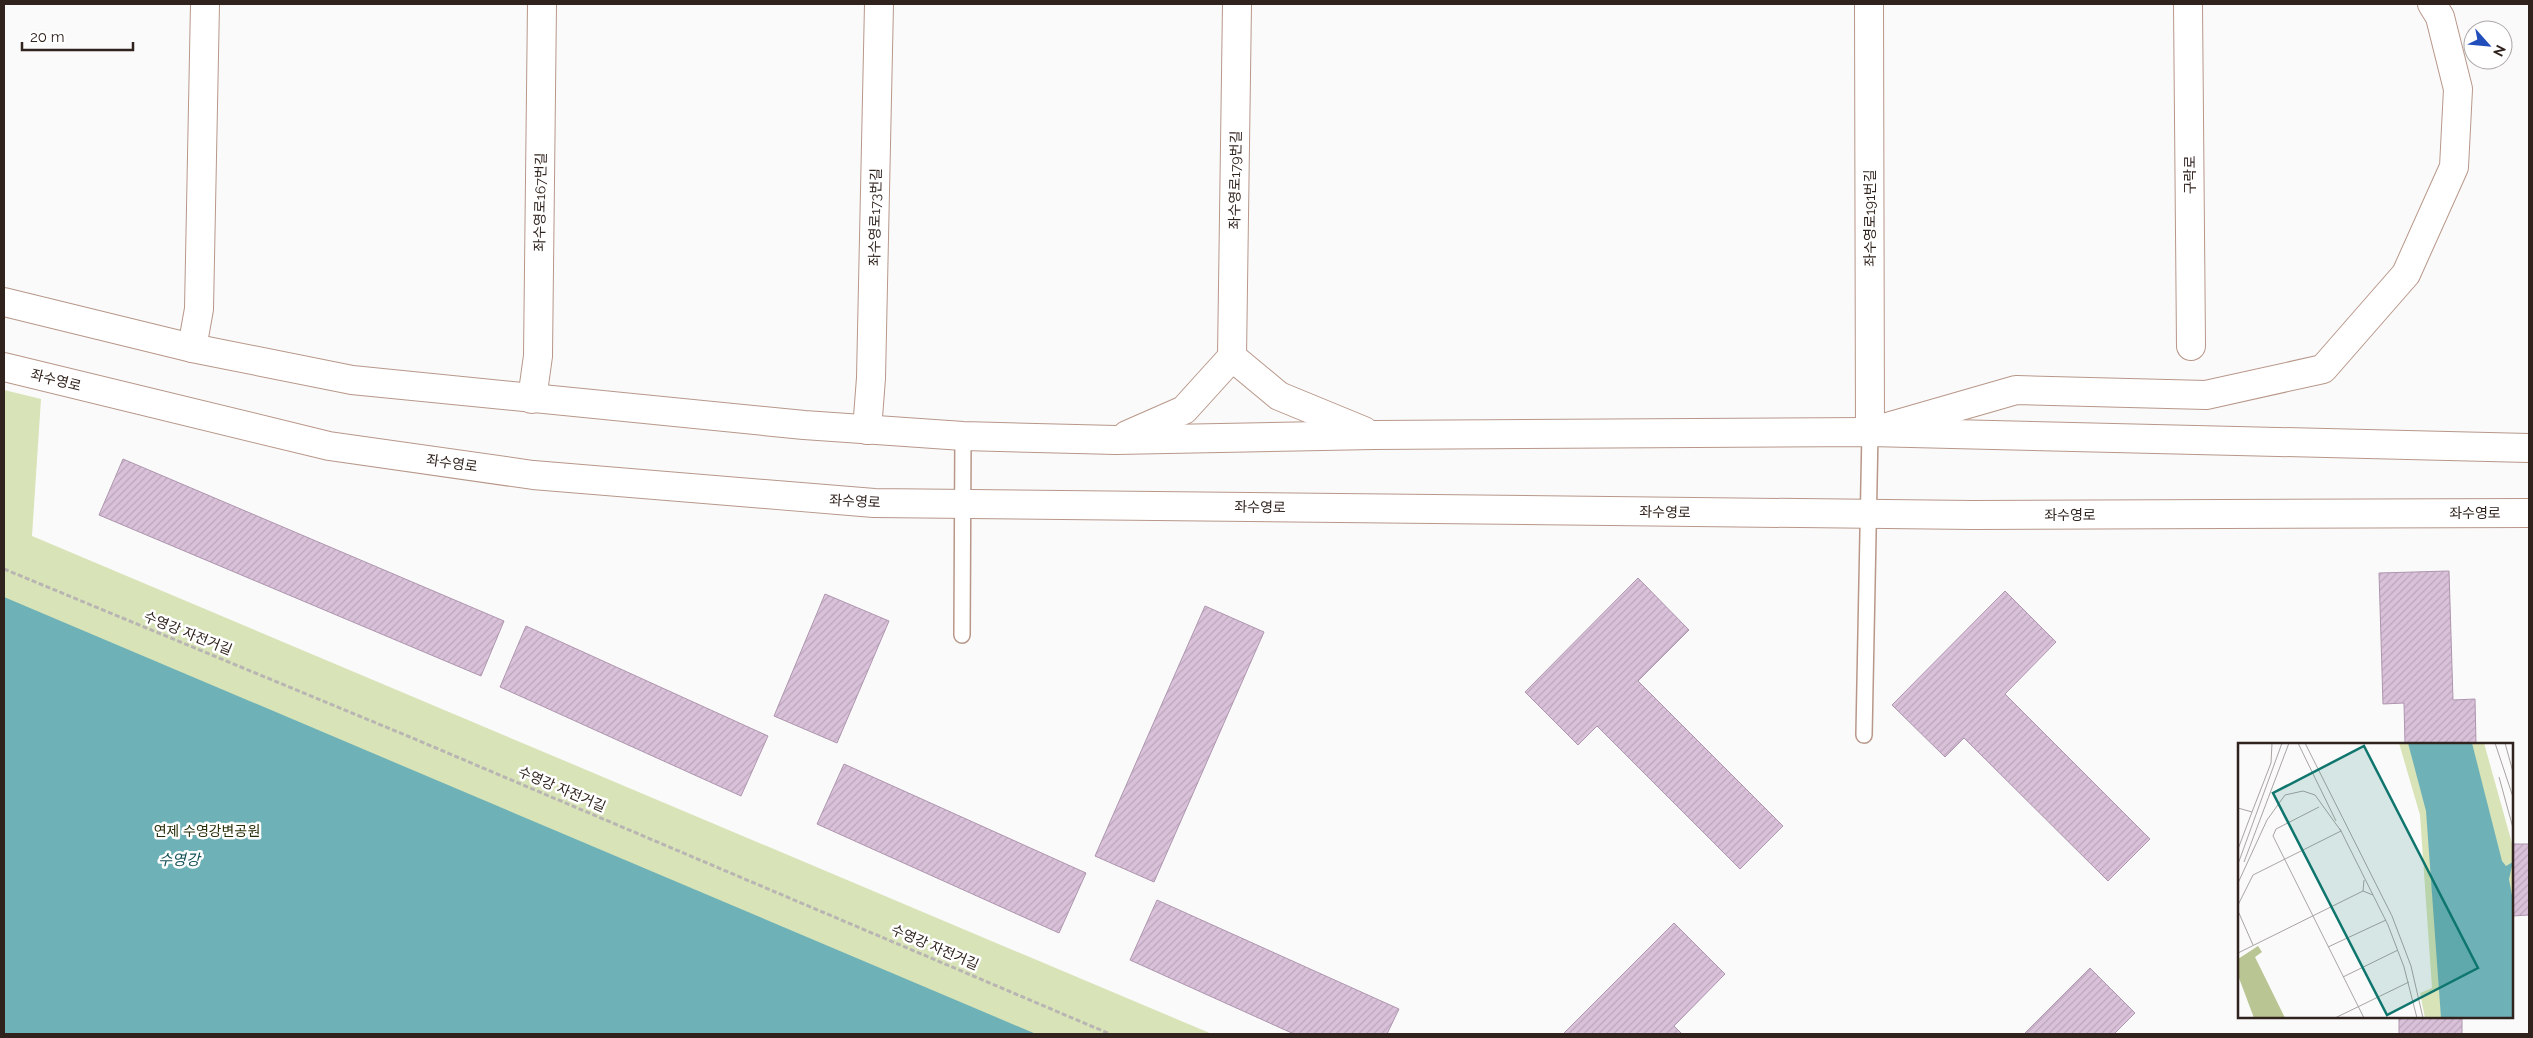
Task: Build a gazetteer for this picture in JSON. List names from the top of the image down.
{
  "streets": {
    "main road": [
      "구락로",
      "좌수영로179번길",
      "좌수영로167번길",
      "좌수영로173번길",
      "좌수영로191번길",
      "좌수영로"
    ],
    "path": ["수영강 자전거길"]
  },
  "water": ["수영강"],
  "parks": ["연제 수영강변공원"],
  "scale_bar": "20 m",
  "north": "bottom right"
}
